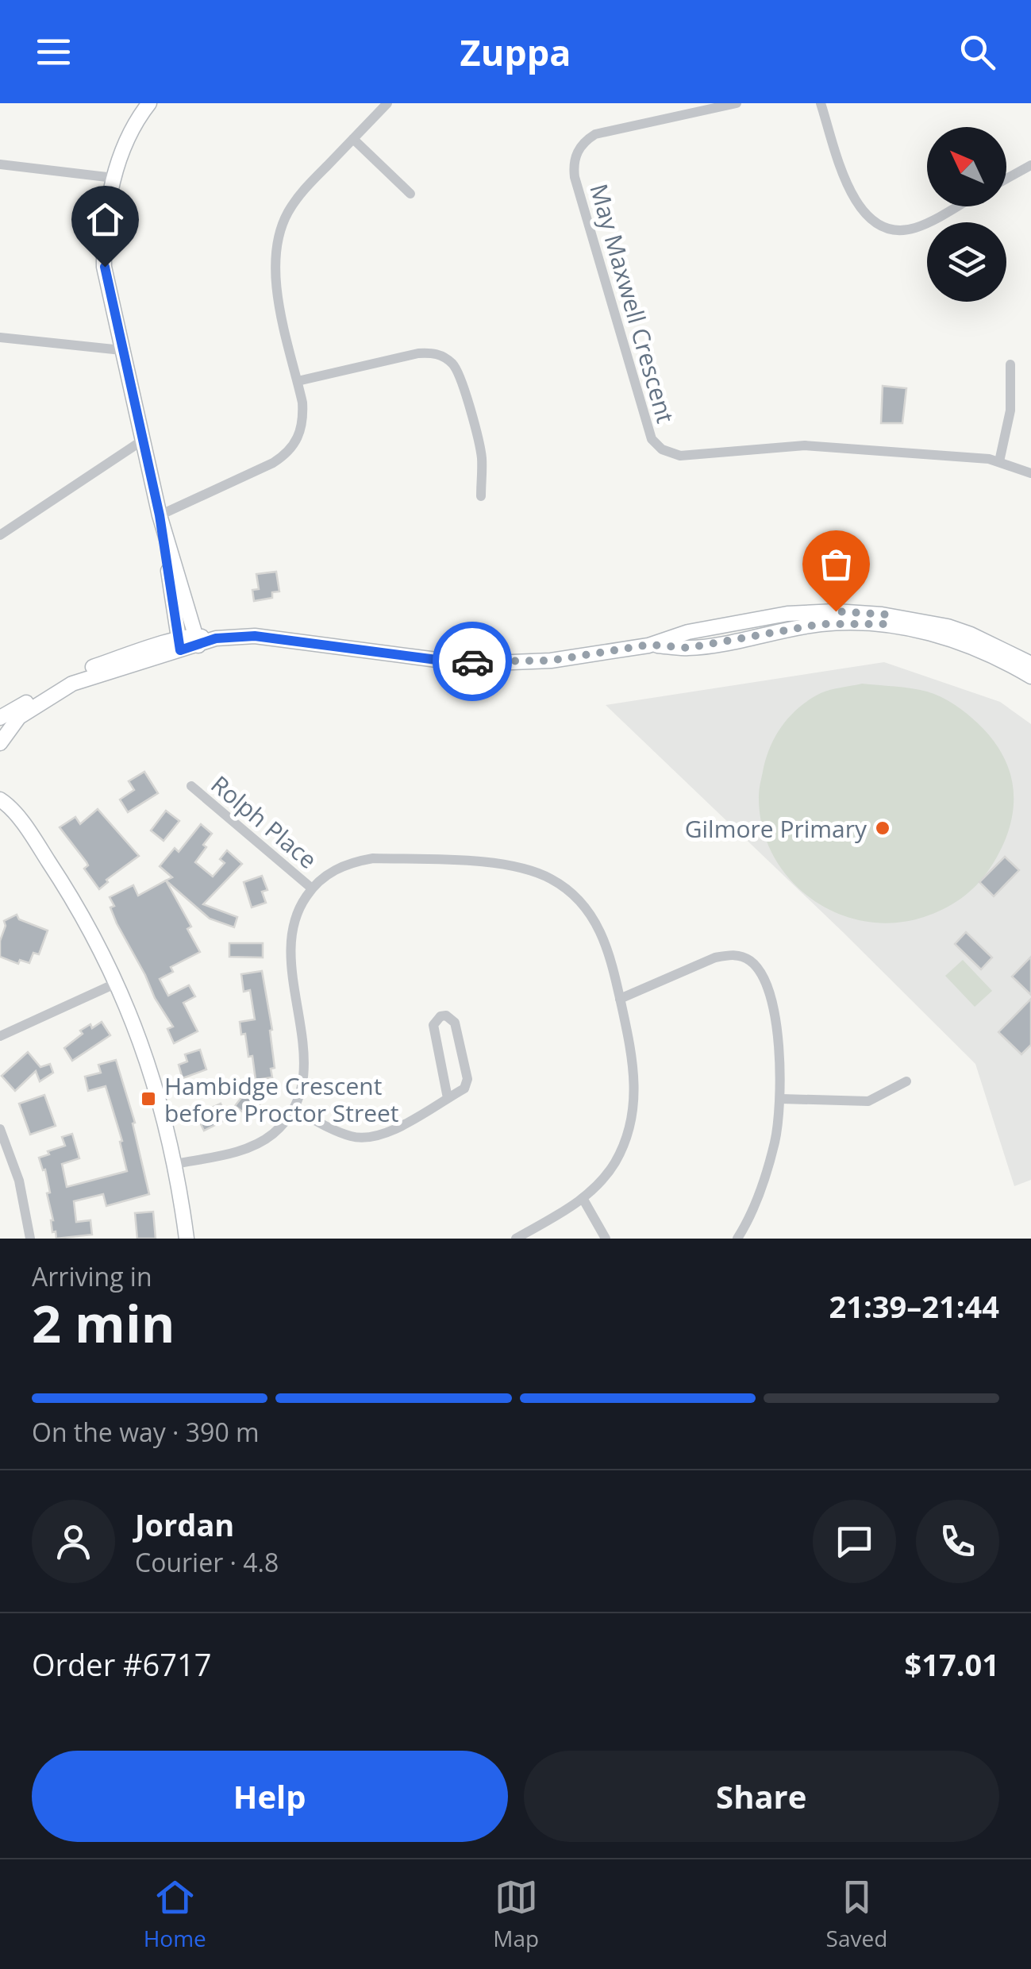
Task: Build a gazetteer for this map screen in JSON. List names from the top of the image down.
{
  "streets": {
    "street": ["May Maxwell Crescent", "Rolph Place"]
  },
  "places": {
    "other": ["Gilmore Primary"],
    "transit": ["Hambidge Crescent before Proctor Street"]
  },
  "north": "top left",
  "page": {
    "header": "Zuppa",
    "heading": ["2 min", "Arriving in", "21:39–21:44"],
    "panel": [
      "Jordan",
      "Courier · 4.8",
      "Order #6717",
      "$17.01"
    ],
    "bar": "On the way · 390 m",
    "buttons": ["Help", "Share"],
    "tabs": ["Home", "Map", "Saved"]
  }
}
